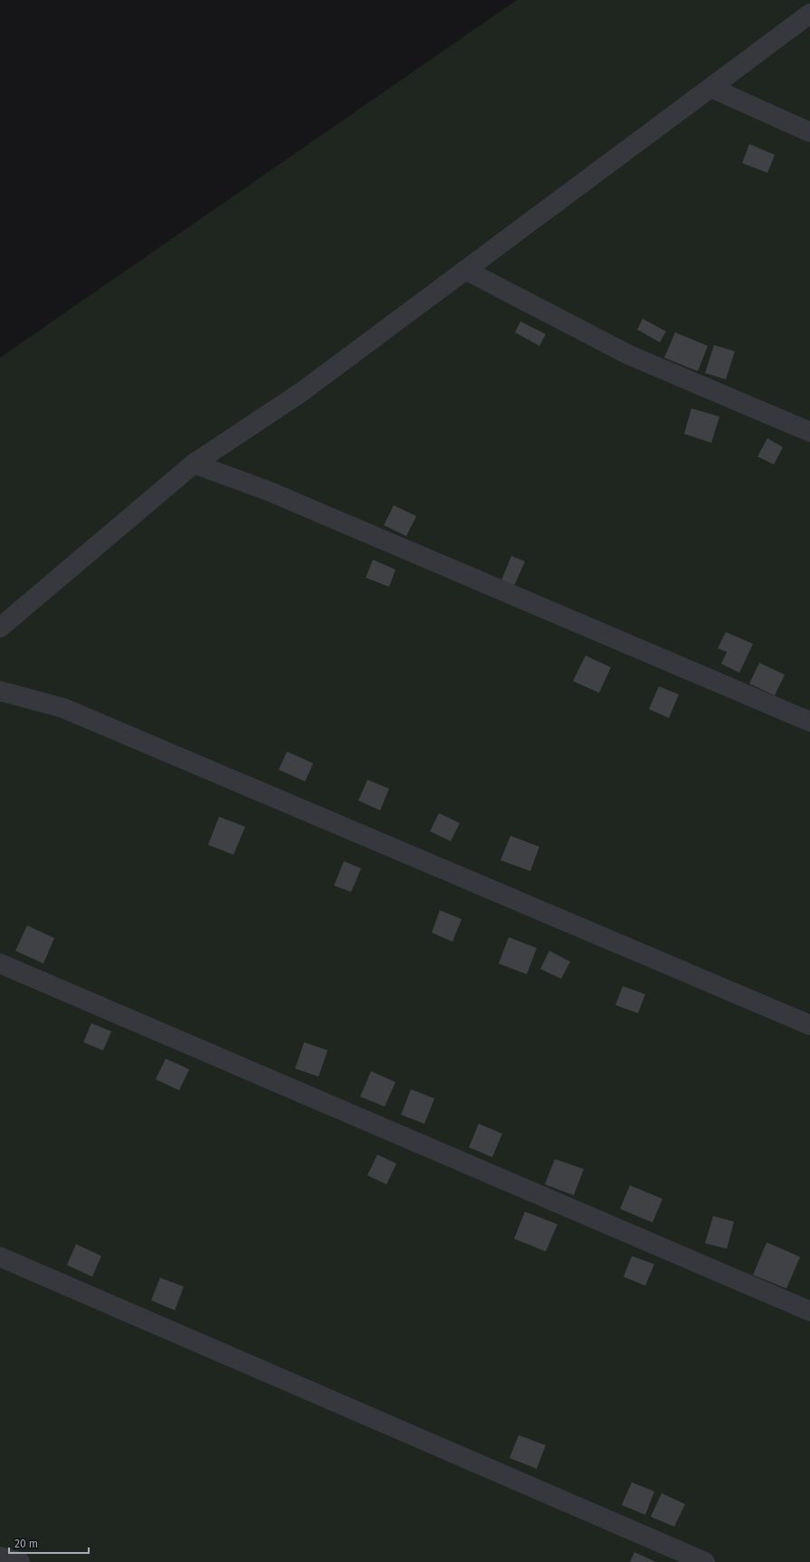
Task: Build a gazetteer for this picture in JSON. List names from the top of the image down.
{
  "scale_bar": "20 m"
}
